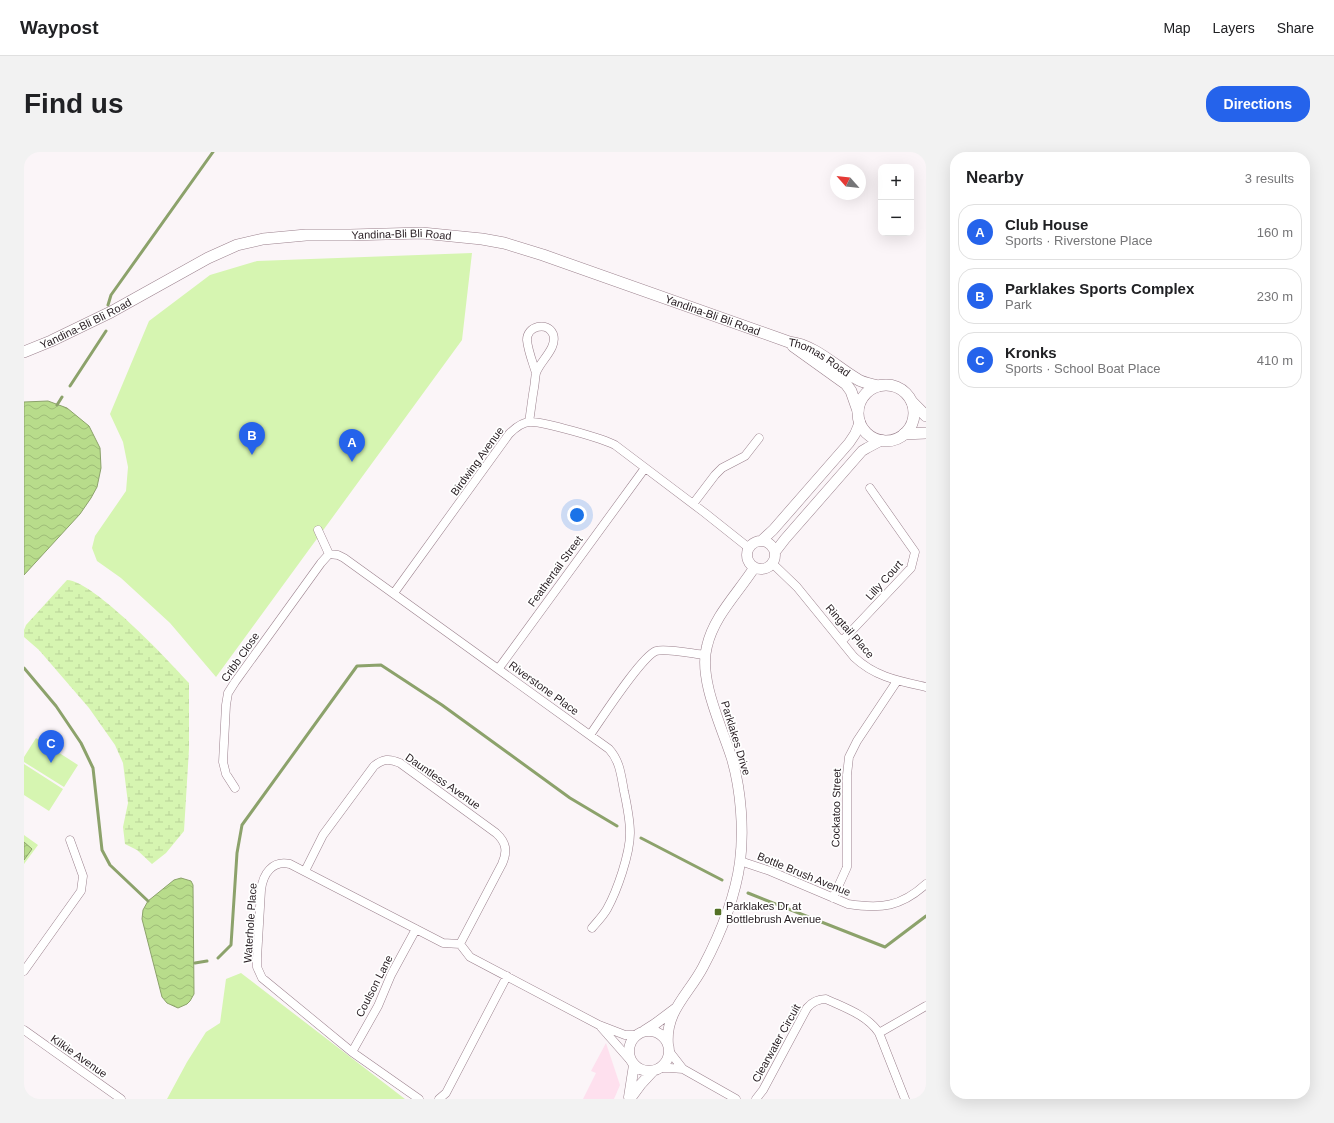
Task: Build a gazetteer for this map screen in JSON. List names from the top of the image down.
{
  "streets": {
    "main road": ["Yandina-Bli Bli Road", "Thomas Road"],
    "street": [
      "Birdwing Avenue",
      "Feathertail Street",
      "Lilly Court",
      "Ringtail Place",
      "Cribb Close",
      "Riverstone Place",
      "Parklakes Drive",
      "Dauntless Avenue",
      "Cockatoo Street",
      "Bottle Brush Avenue",
      "Waterhole Place",
      "Coulson Lane",
      "Clearwater Circuit",
      "Kilkie Avenue"
    ]
  },
  "crossings": [
    ["Yandina-Bli Bli Road", "Thomas Road"],
    ["Birdwing Avenue", "Riverstone Place"],
    ["Feathertail Street", "Riverstone Place"],
    ["Lilly Court", "Ringtail Place"],
    ["Ringtail Place", "Parklakes Drive"],
    ["Ringtail Place", "Cockatoo Street"],
    ["Cribb Close", "Riverstone Place"],
    ["Parklakes Drive", "Bottle Brush Avenue"],
    ["Dauntless Avenue", "Waterhole Place"],
    ["Cockatoo Street", "Bottle Brush Avenue"],
    ["Waterhole Place", "Coulson Lane"]
  ],
  "places": {
    "transit": ["Parklakes Dr at Bottlebrush Avenue"]
  },
  "north": "top left",
  "page": {
    "header": "Waypost",
    "nav": ["Map", "Layers", "Share"],
    "buttons": "Directions",
    "title": "Find us",
    "heading": ["Nearby", "3 results"],
    "map_buttons": ["+", "−"],
    "list": [
      {
        "mark": "A",
        "name": "Club House",
        "note": "Sports · Riverstone Place",
        "value": "160 m"
      },
      {
        "mark": "B",
        "name": "Parklakes Sports Complex",
        "note": "Park",
        "value": "230 m"
      },
      {
        "mark": "C",
        "name": "Kronks",
        "note": "Sports · School Boat Place",
        "value": "410 m"
      }
    ],
    "pins": ["B", "A", "C"]
  }
}
